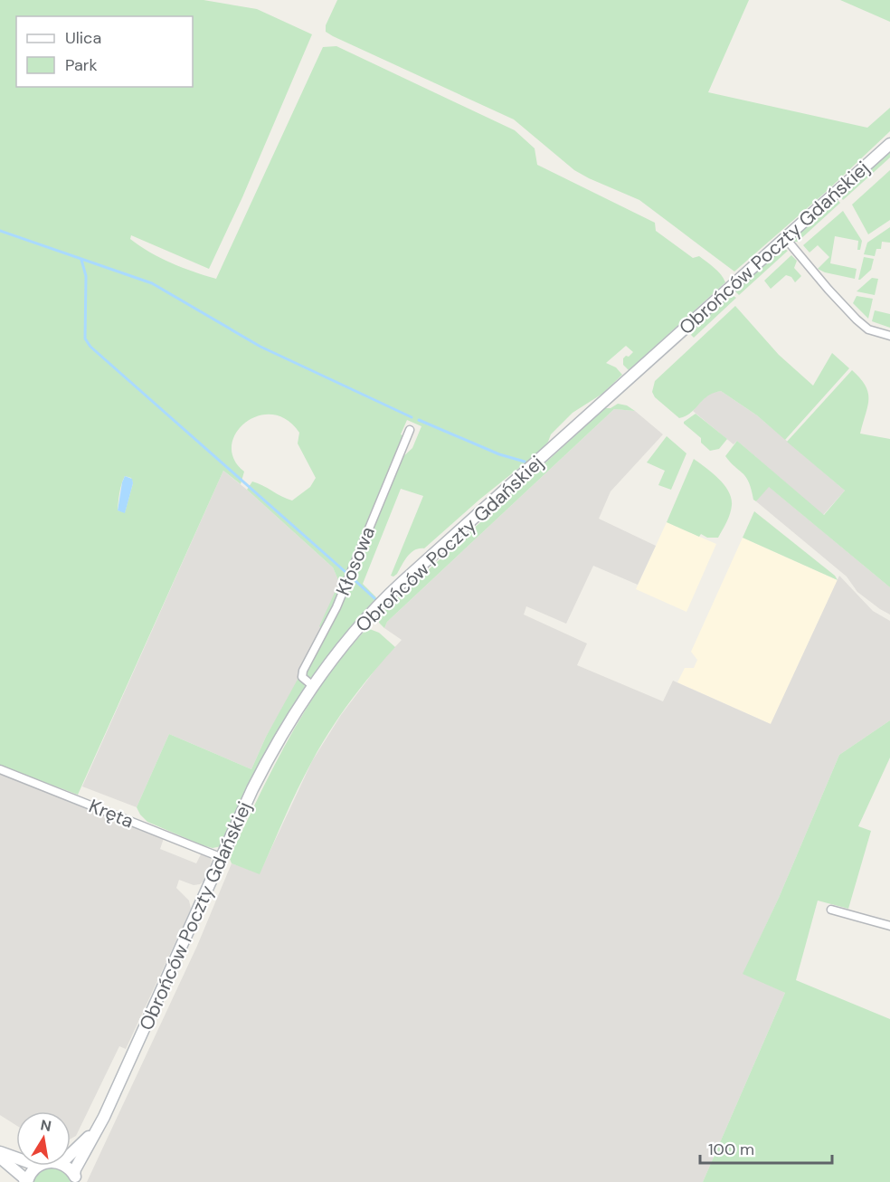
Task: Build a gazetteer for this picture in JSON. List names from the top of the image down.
{
  "streets": {
    "street": ["Obrońców Poczty Gdańskiej", "Kłosowa", "Kręta"]
  },
  "crossings": [
    ["Obrońców Poczty Gdańskiej", "Kłosowa"],
    ["Obrońców Poczty Gdańskiej", "Kręta"]
  ],
  "legend": ["Ulica", "Park"],
  "scale_bar": "100 m",
  "north": "top"
}
